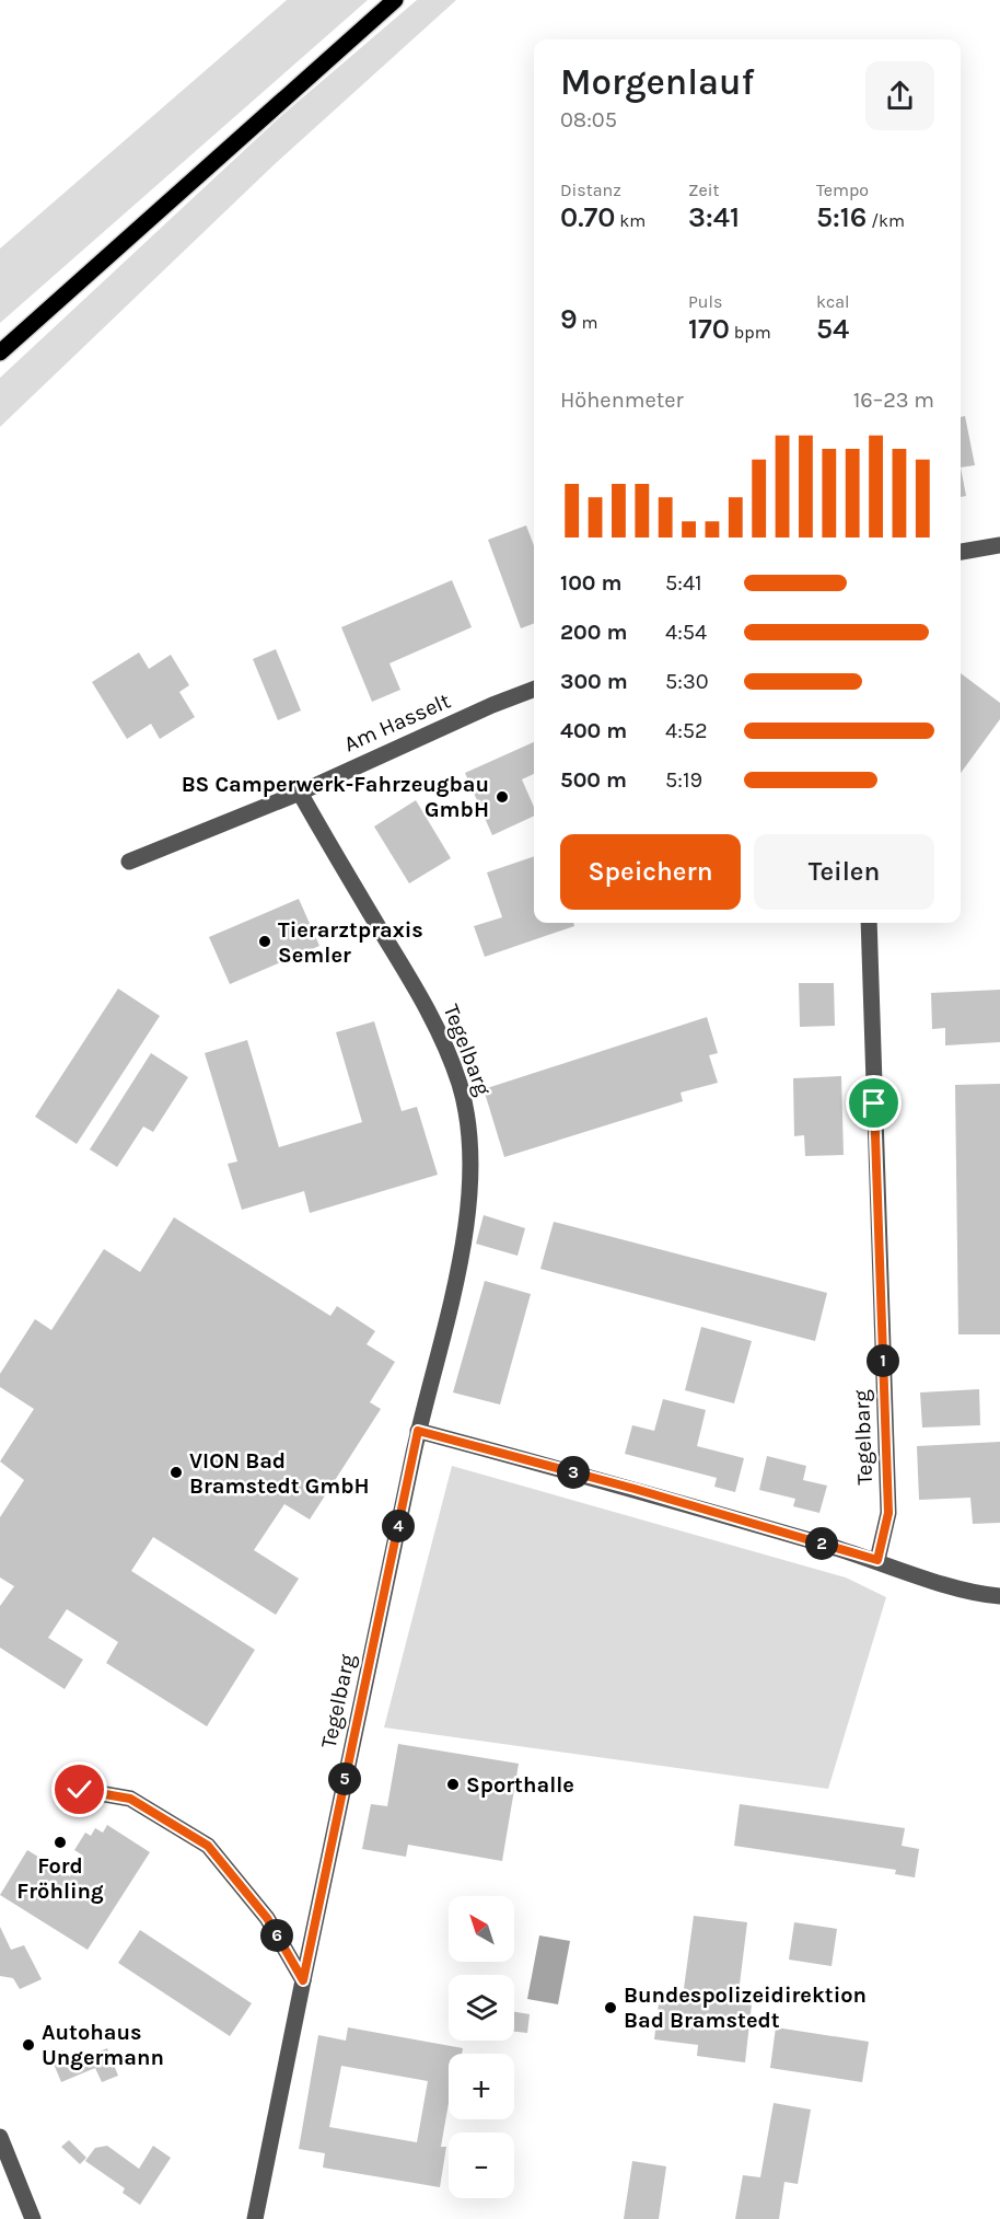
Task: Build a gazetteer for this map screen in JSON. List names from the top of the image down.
{
  "streets": {
    "street": ["Am Hasselt", "Tegelbarg"]
  },
  "crossings": [
    ["Am Hasselt", "Tegelbarg"]
  ],
  "places": [
    "BS Camperwerk-Fahrzeugbau GmbH",
    "Tierarztpraxis Semler",
    "VION Bad Bramstedt GmbH",
    "Sporthalle",
    "Ford Fröhling",
    "Bundespolizeidirektion Bad Bramstedt",
    "Autohaus Ungermann"
  ],
  "north": "top left",
  "page": {
    "heading": ["Morgenlauf", "08:05"],
    "stats": [
      ["Distanz", "0.70 km"],
      ["Zeit", "3:41"],
      ["Tempo", "5:16 /km"],
      ["9 m"],
      ["Puls", "170 bpm"],
      ["kcal", "54"]
    ],
    "chart": ["Höhenmeter", "16–23 m"],
    "list": [
      {
        "name": "100 m",
        "note": "5:41"
      },
      {
        "name": "200 m",
        "note": "4:54"
      },
      {
        "name": "300 m",
        "note": "5:30"
      },
      {
        "name": "400 m",
        "note": "4:52"
      },
      {
        "name": "500 m",
        "note": "5:19"
      }
    ],
    "buttons": ["Speichern", "Teilen"],
    "pins": [
      "1",
      "3",
      "4",
      "2",
      "5",
      "6"
    ],
    "map_buttons": ["+", "−"]
  }
}
